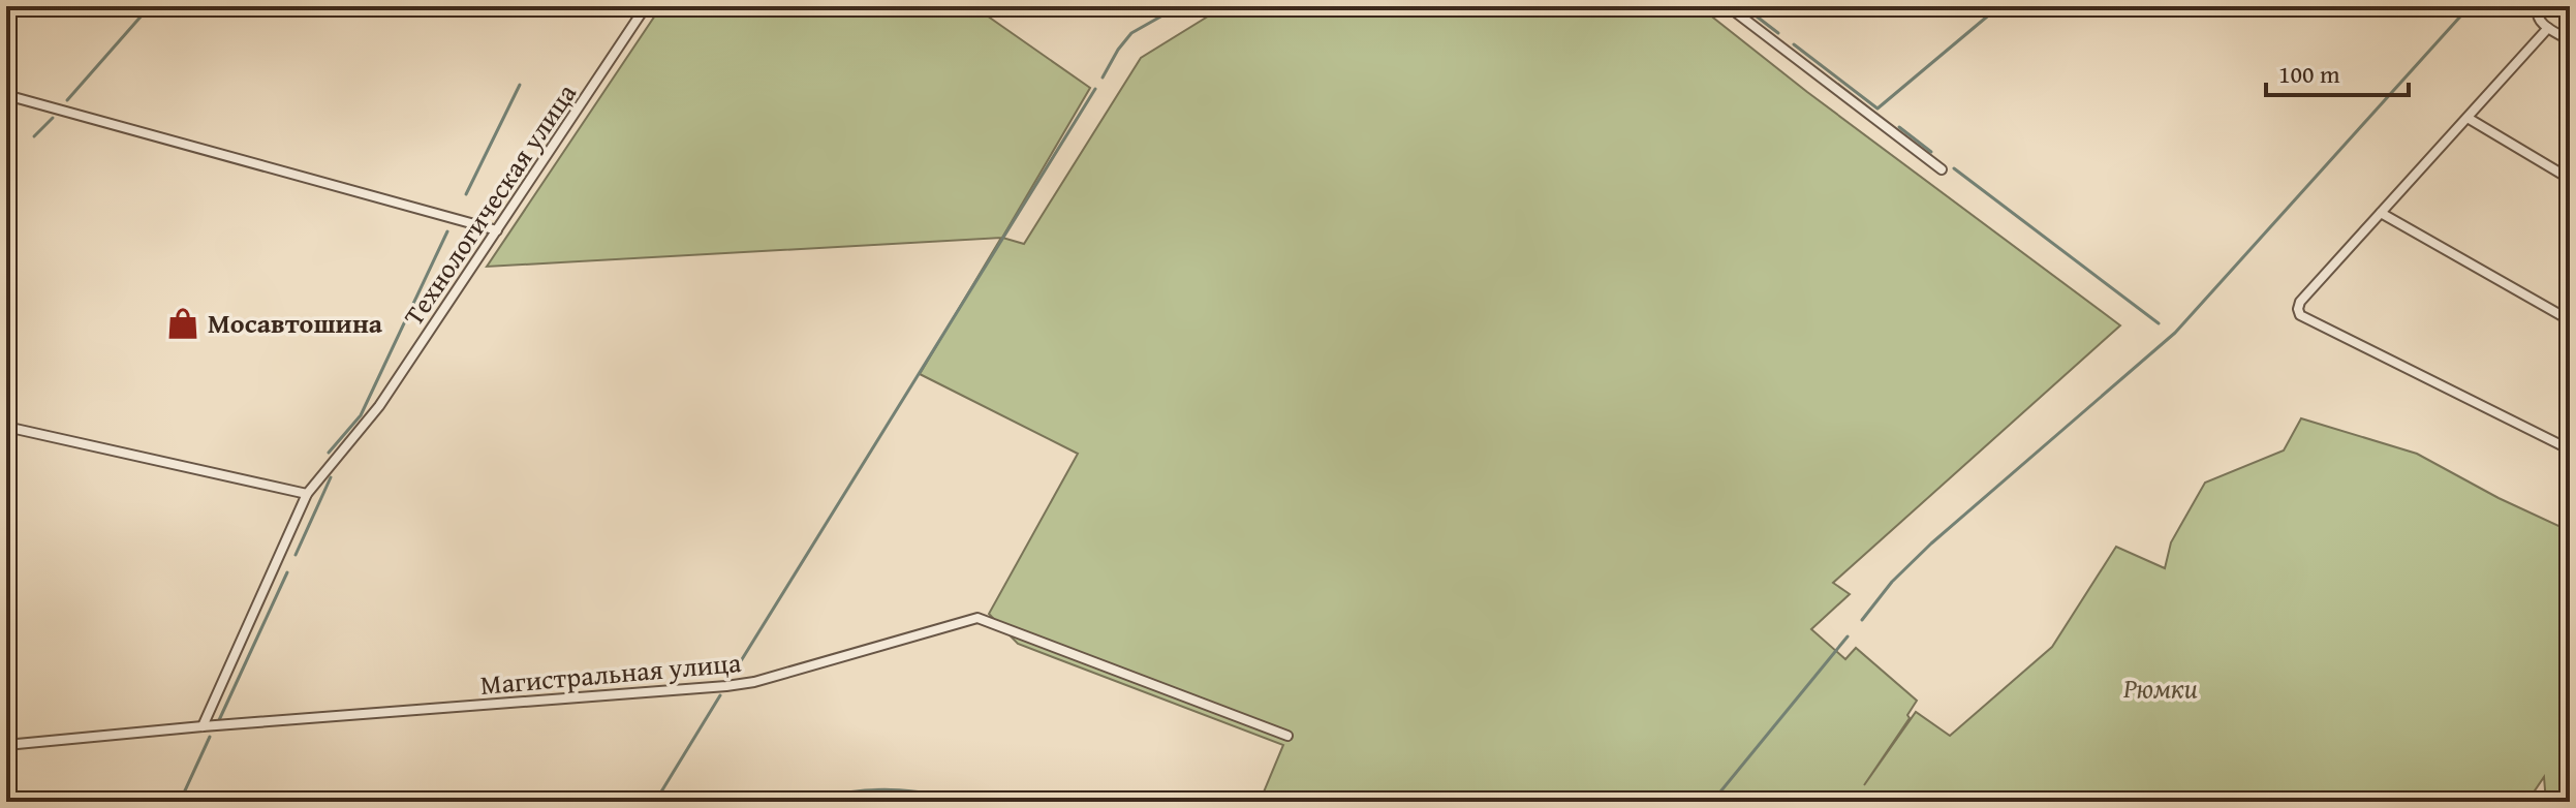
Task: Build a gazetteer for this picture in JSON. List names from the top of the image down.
{
  "streets": {
    "street": ["Технологическая улица", "Магистральная улица"]
  },
  "crossings": [
    ["Технологическая улица", "Магистральная улица"]
  ],
  "parks": ["Рюмки"],
  "places": {
    "shop": ["Мосавтошина"]
  },
  "scale_bar": "100 m"
}
